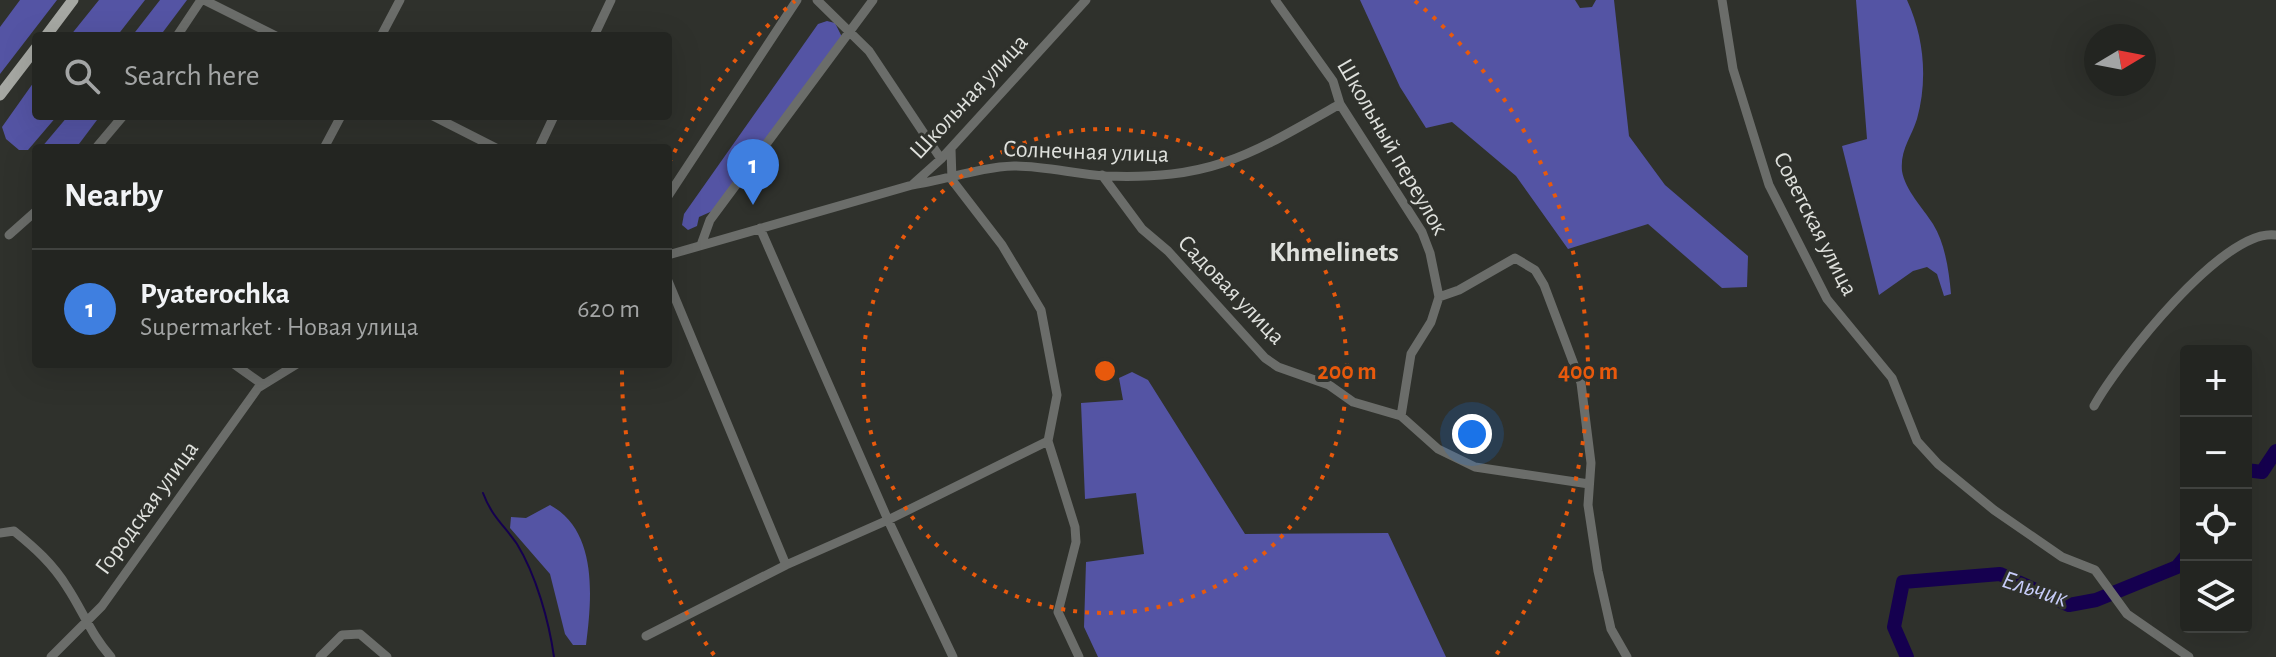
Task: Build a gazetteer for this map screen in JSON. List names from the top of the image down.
{
  "streets": {
    "street": [
      "Школьная улица",
      "Школьный переулок",
      "Солнечная улица",
      "Советская улица",
      "Садовая улица",
      "Городская улица"
    ]
  },
  "crossings": [
    ["Школьная улица", "Солнечная улица"],
    ["Школьный переулок", "Солнечная улица"],
    ["Солнечная улица", "Садовая улица"]
  ],
  "districts": ["Khmelinets"],
  "water": ["Ельчик"],
  "north": "right",
  "page": {
    "search": "Search here",
    "pins": "1",
    "heading": "Nearby",
    "list": [
      {
        "mark": "1",
        "name": "Pyaterochka",
        "note": "Supermarket · Новая улица",
        "value": "620 m"
      }
    ],
    "map_buttons": ["+", "−"]
  },
  "rings": ["200 m", "400 m"]
}
